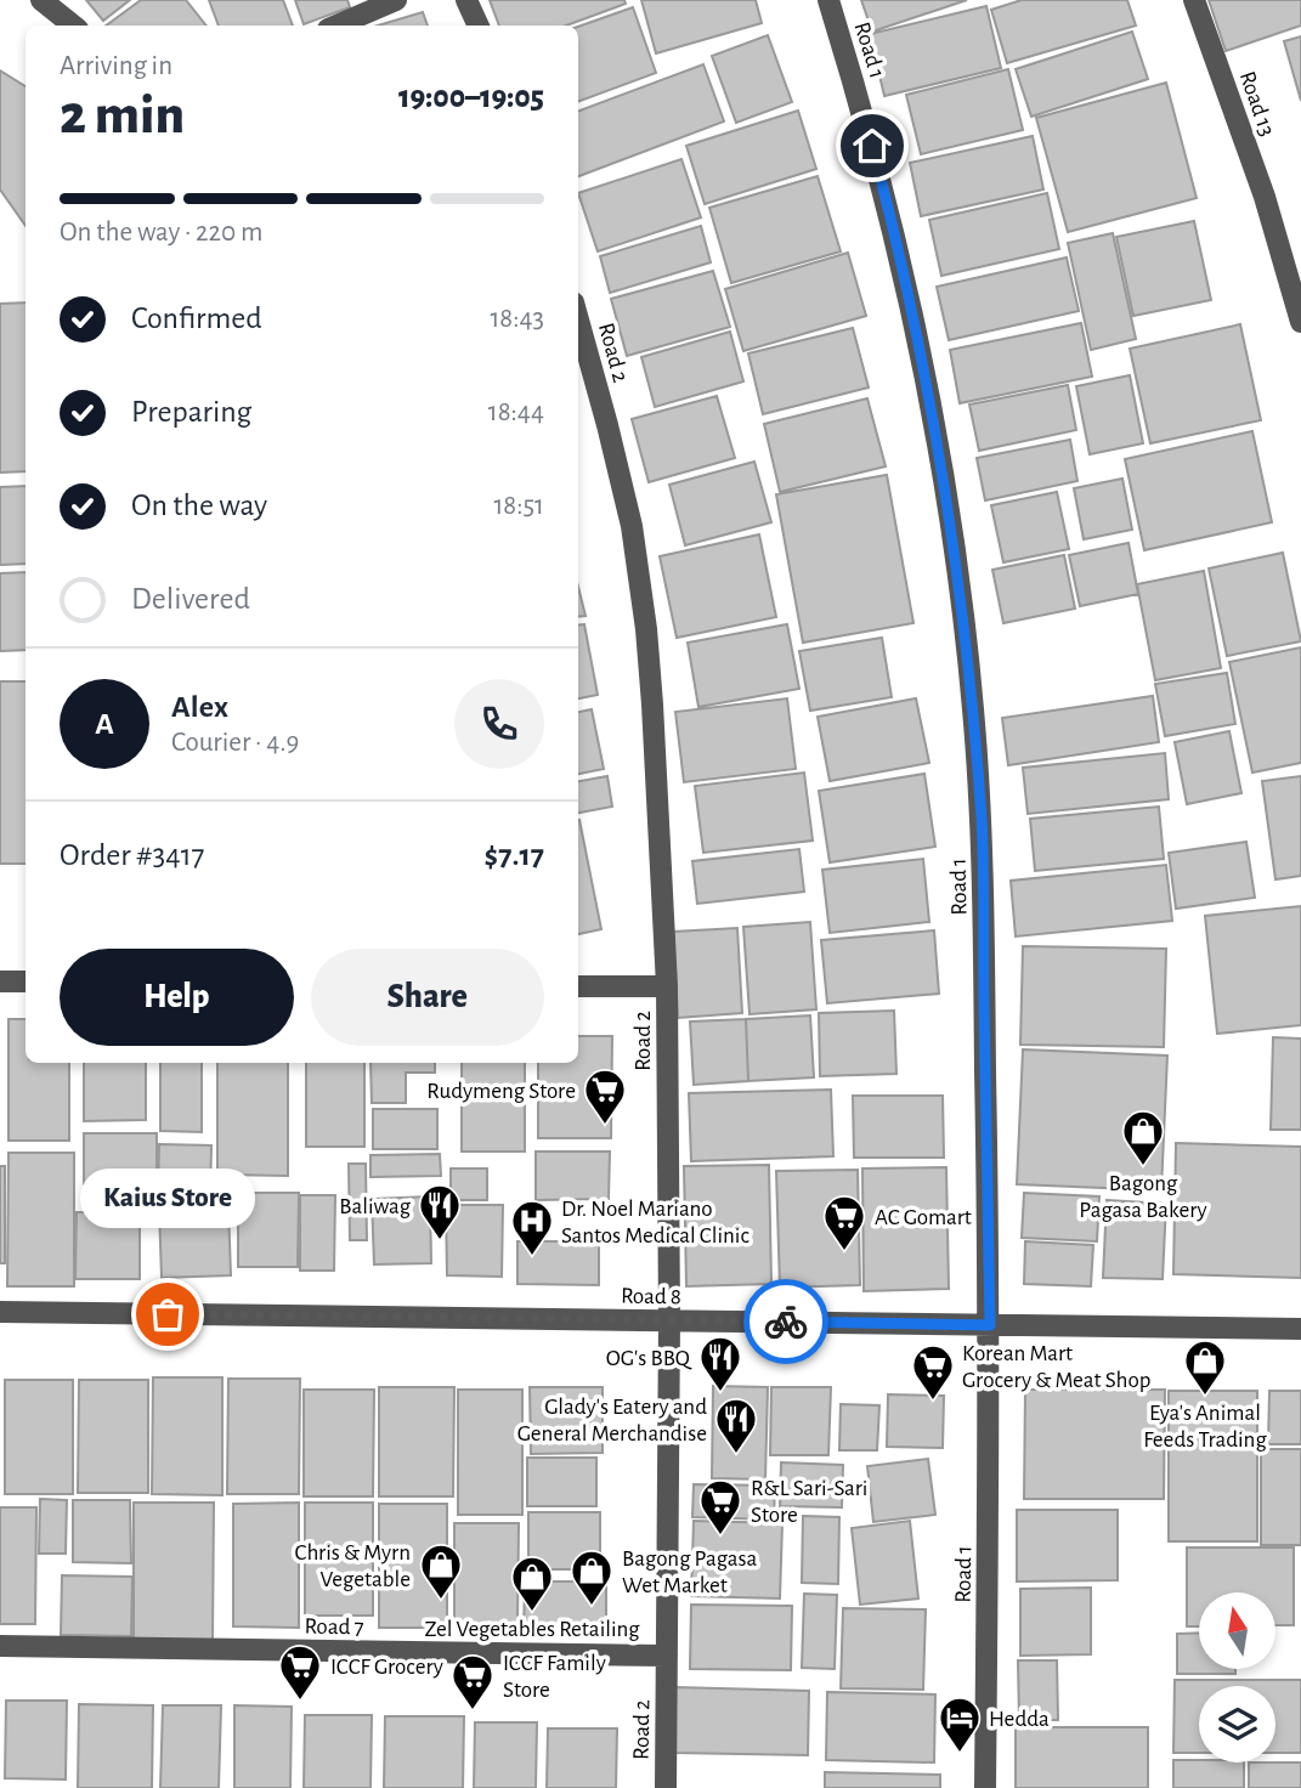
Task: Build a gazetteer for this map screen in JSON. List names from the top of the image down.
{
  "streets": {
    "street": [
      "Road 1",
      "Road 13",
      "Road 2",
      "Road 8",
      "Road 7"
    ]
  },
  "crossings": [
    ["Road 1", "Road 8"],
    ["Road 2", "Road 8"],
    ["Road 2", "Road 7"]
  ],
  "places": {
    "supermarket": [
      "Rudymeng Store",
      "AC Gomart",
      "Korean Mart Grocery & Meat Shop",
      "R&L Sari-Sari Store",
      "ICCF Grocery",
      "ICCF Family Store"
    ],
    "shop": [
      "Bagong Pagasa Bakery",
      "Eya's Animal Feeds Trading",
      "Chris & Myrn Vegetable",
      "Bagong Pagasa Wet Market",
      "Zel Vegetables Retailing"
    ],
    "restaurant": ["Baliwag", "OG's BBQ", "Glady's Eatery and General Merchandise"],
    "hospital": ["Dr. Noel Mariano Santos Medical Clinic"],
    "other": ["Kaius Store"],
    "hotel": ["Hedda"]
  },
  "north": "top",
  "page": {
    "heading": ["2 min", "Arriving in", "19:00–19:05"],
    "panel": [
      "Alex",
      "Courier · 4.9",
      "Order #3417",
      "$7.17"
    ],
    "bar": "On the way · 220 m",
    "list": [
      ["Confirmed", "18:43"],
      ["Preparing", "18:44"],
      ["On the way", "18:51"],
      "Delivered"
    ],
    "round": "A",
    "buttons": ["Help", "Share"],
    "bubble": "Kaius Store"
  }
}
